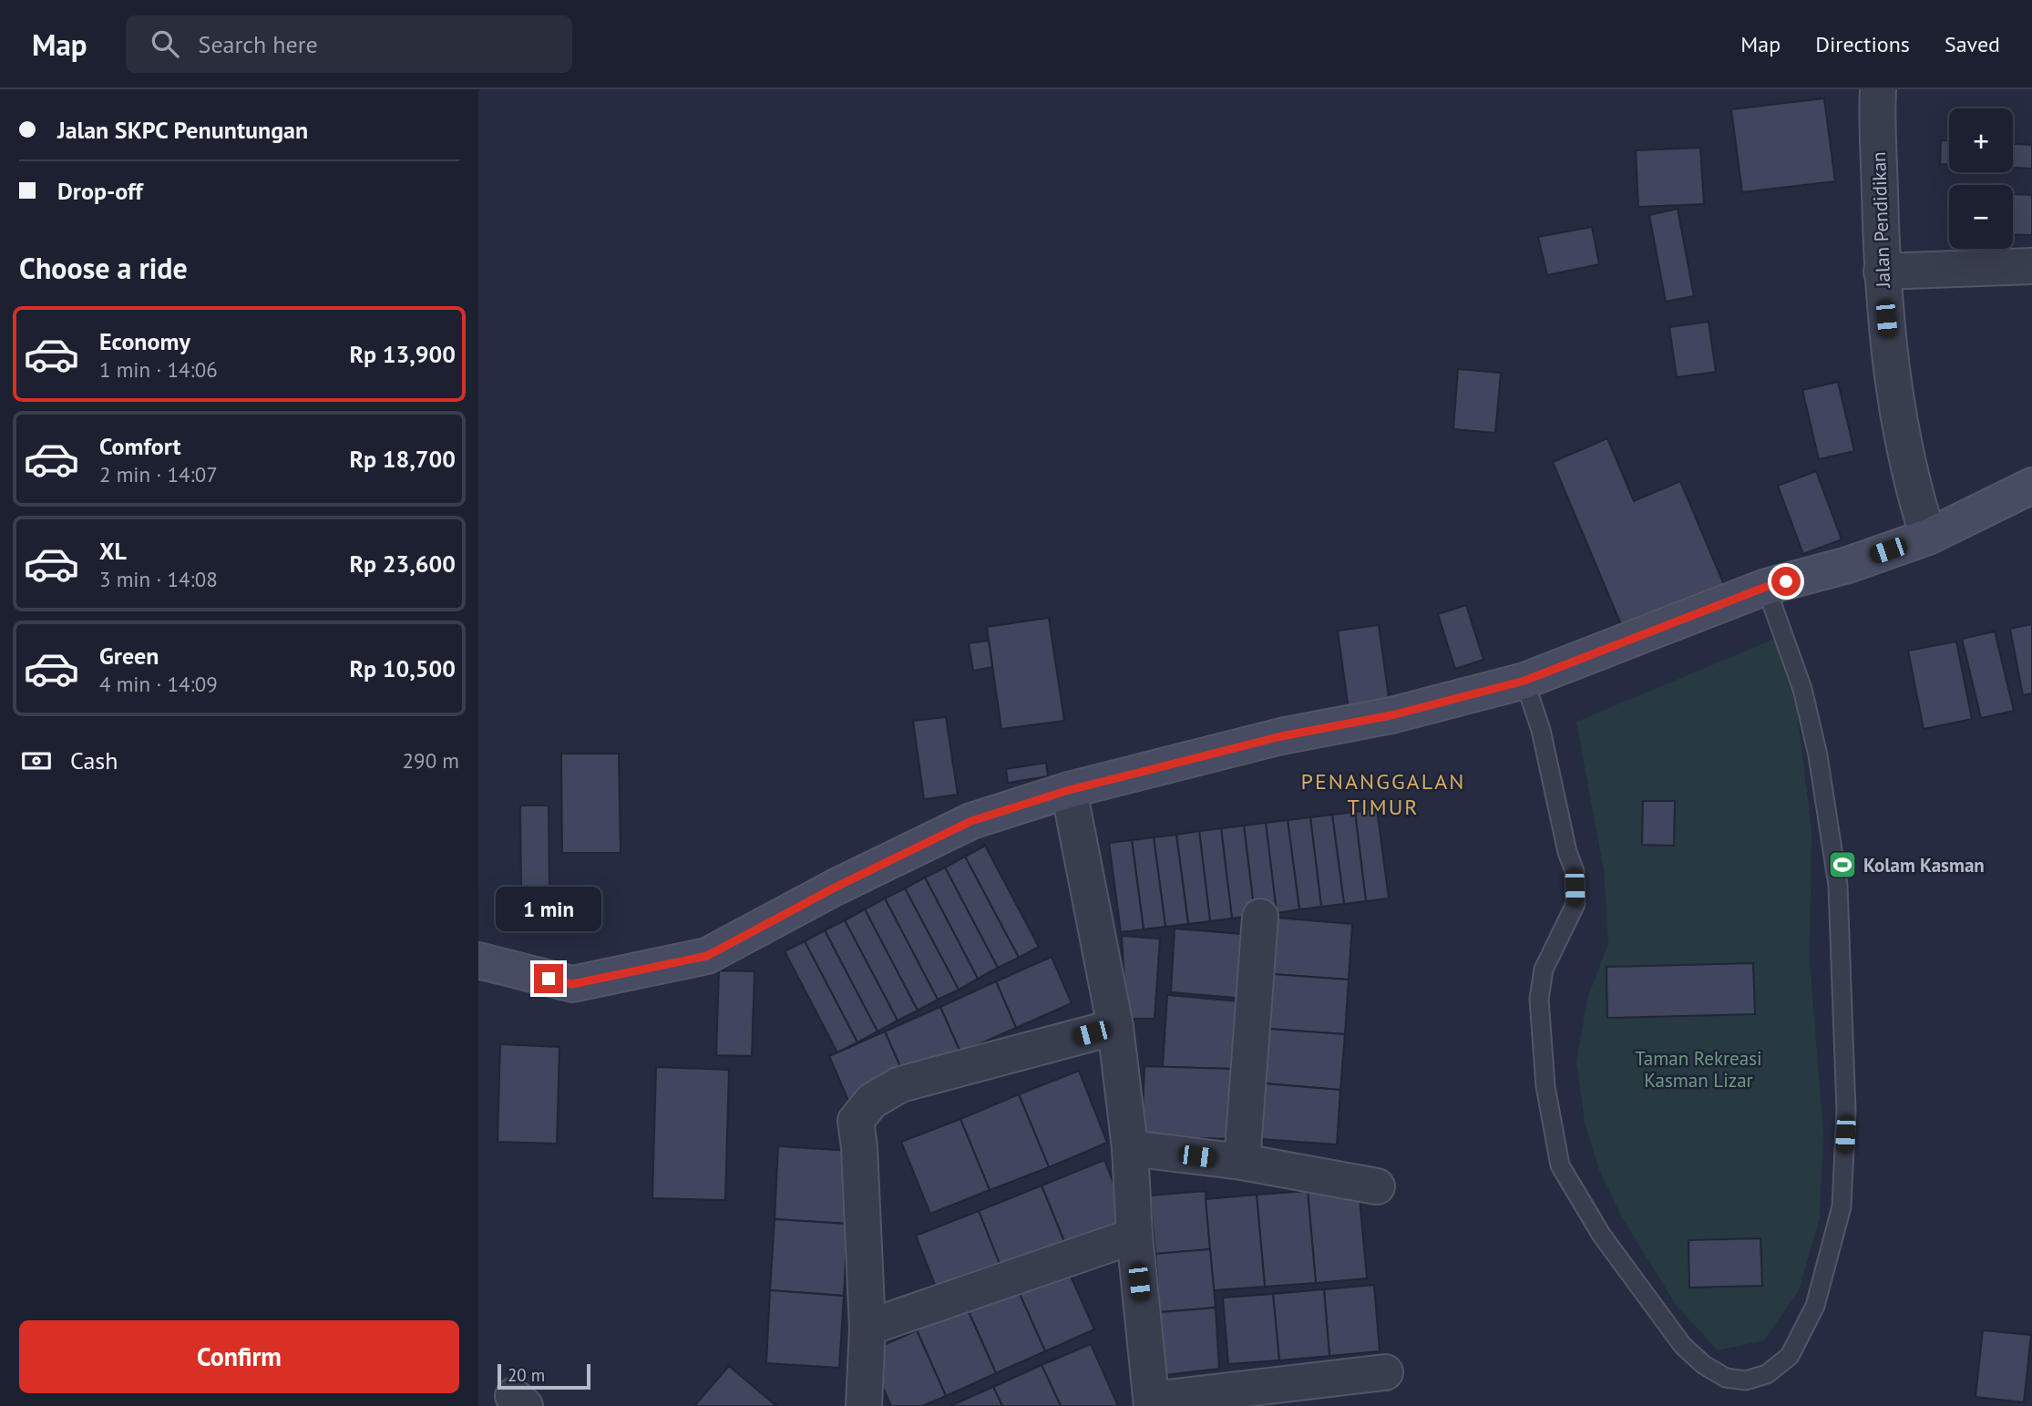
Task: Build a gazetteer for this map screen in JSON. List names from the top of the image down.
{
  "streets": {
    "street": ["Jalan Pendidikan"]
  },
  "districts": ["PENANGGALAN TIMUR"],
  "parks": ["Taman Rekreasi Kasman Lizar"],
  "places": {
    "sports": ["Kolam Kasman"]
  },
  "scale_bar": "20 m",
  "page": {
    "header": "Map",
    "search": "Search here",
    "nav": ["Map", "Directions", "Saved"],
    "banner": ["Jalan SKPC Penuntungan", "Drop-off"],
    "map_buttons": ["+", "−"],
    "heading": "Choose a ride",
    "list": [
      {
        "name": "Economy",
        "note": "1 min · 14:06",
        "value": "Rp 13,900"
      },
      {
        "name": "Comfort",
        "note": "2 min · 14:07",
        "value": "Rp 18,700"
      },
      {
        "name": "XL",
        "note": "3 min · 14:08",
        "value": "Rp 23,600"
      },
      {
        "name": "Green",
        "note": "4 min · 14:09",
        "value": "Rp 10,500"
      }
    ],
    "pay": ["Cash", "290 m"],
    "bubble": "1 min",
    "buttons": "Confirm",
    "scale": "20 m"
  }
}
